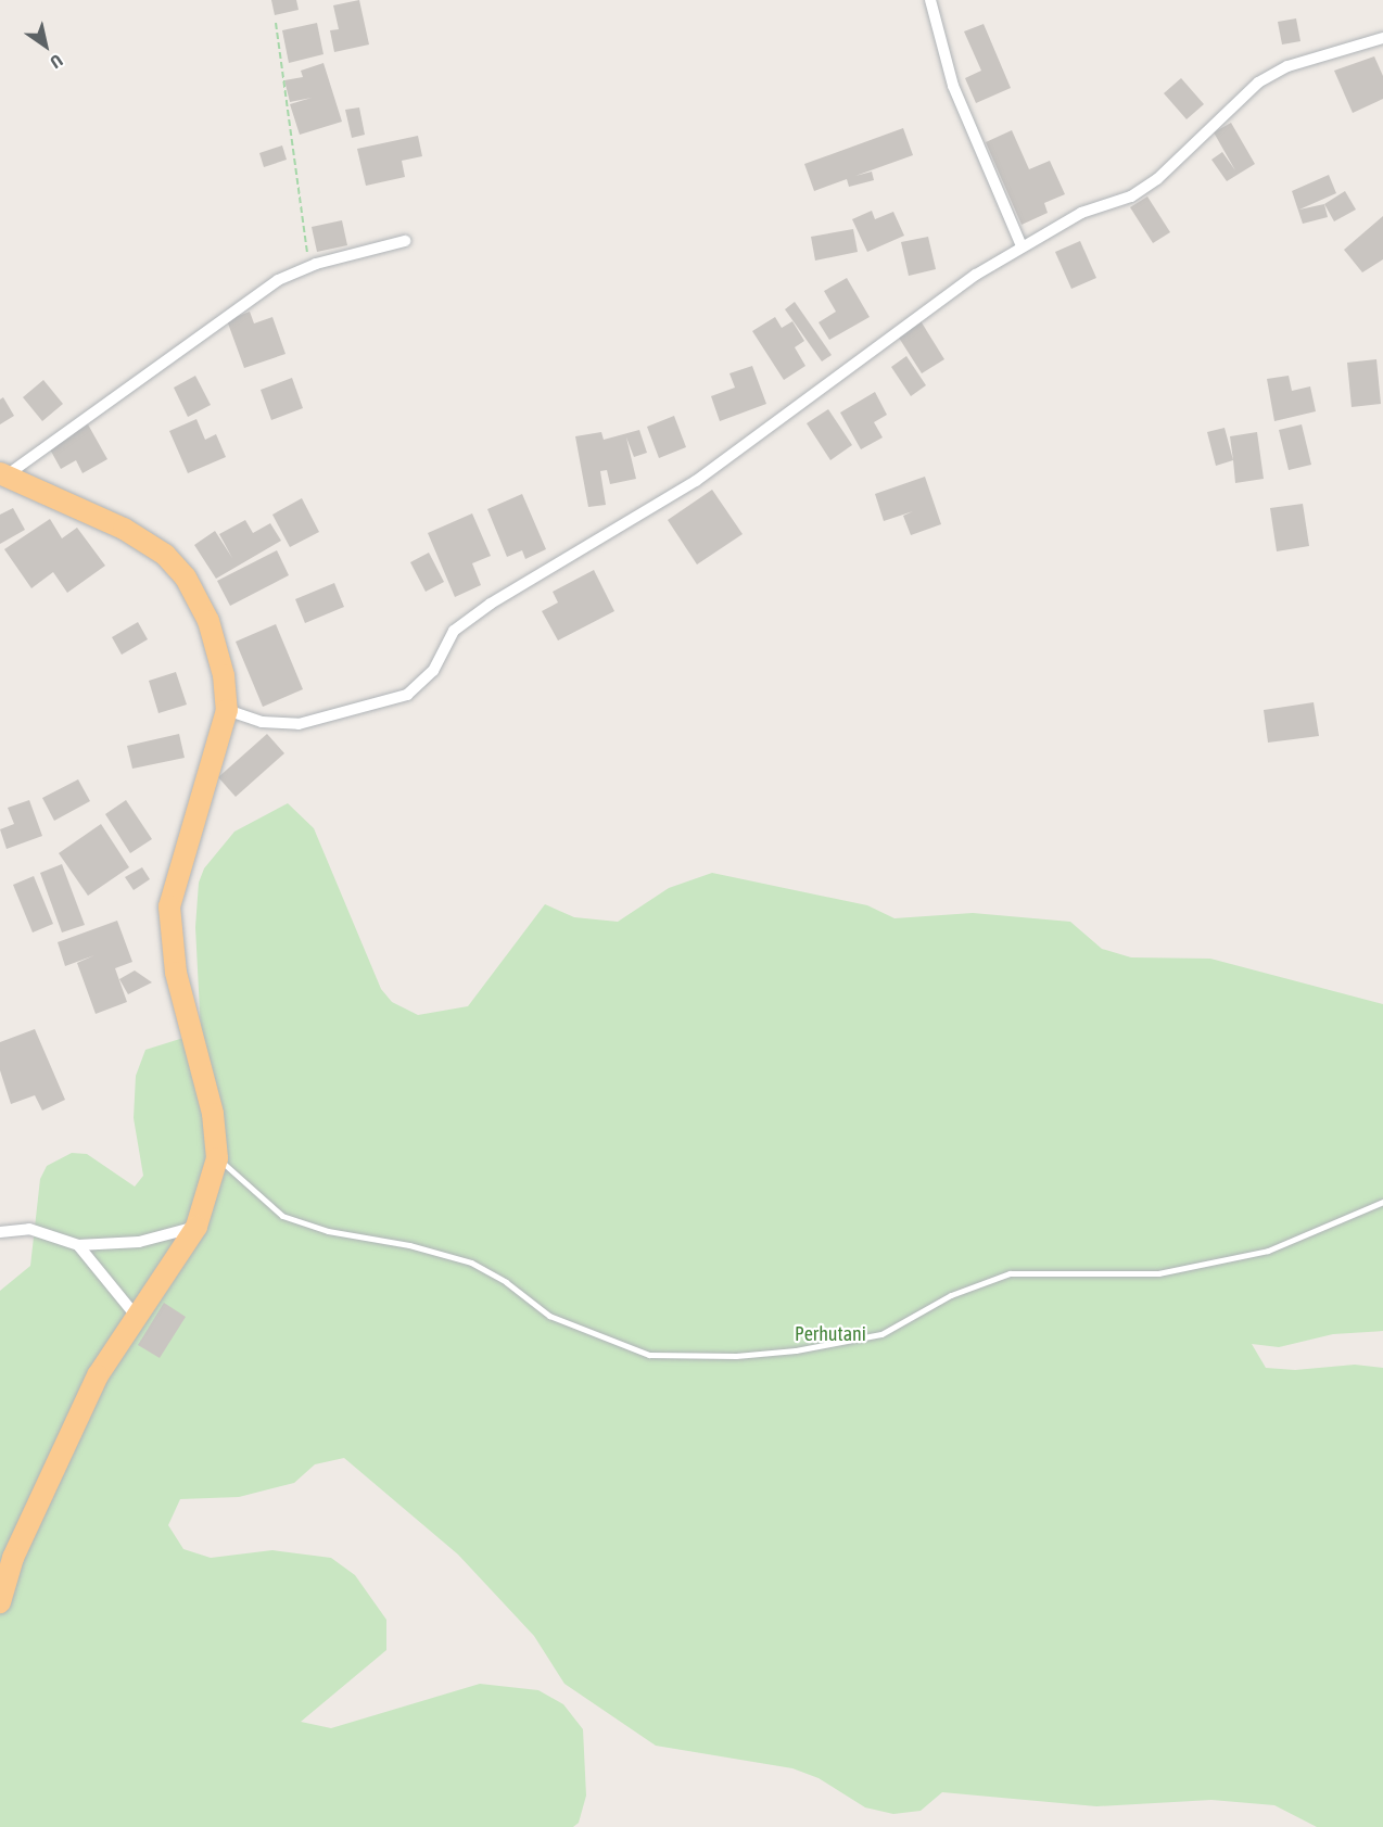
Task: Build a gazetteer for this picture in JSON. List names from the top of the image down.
{
  "parks": ["Perhutani"],
  "north": "bottom right"
}
